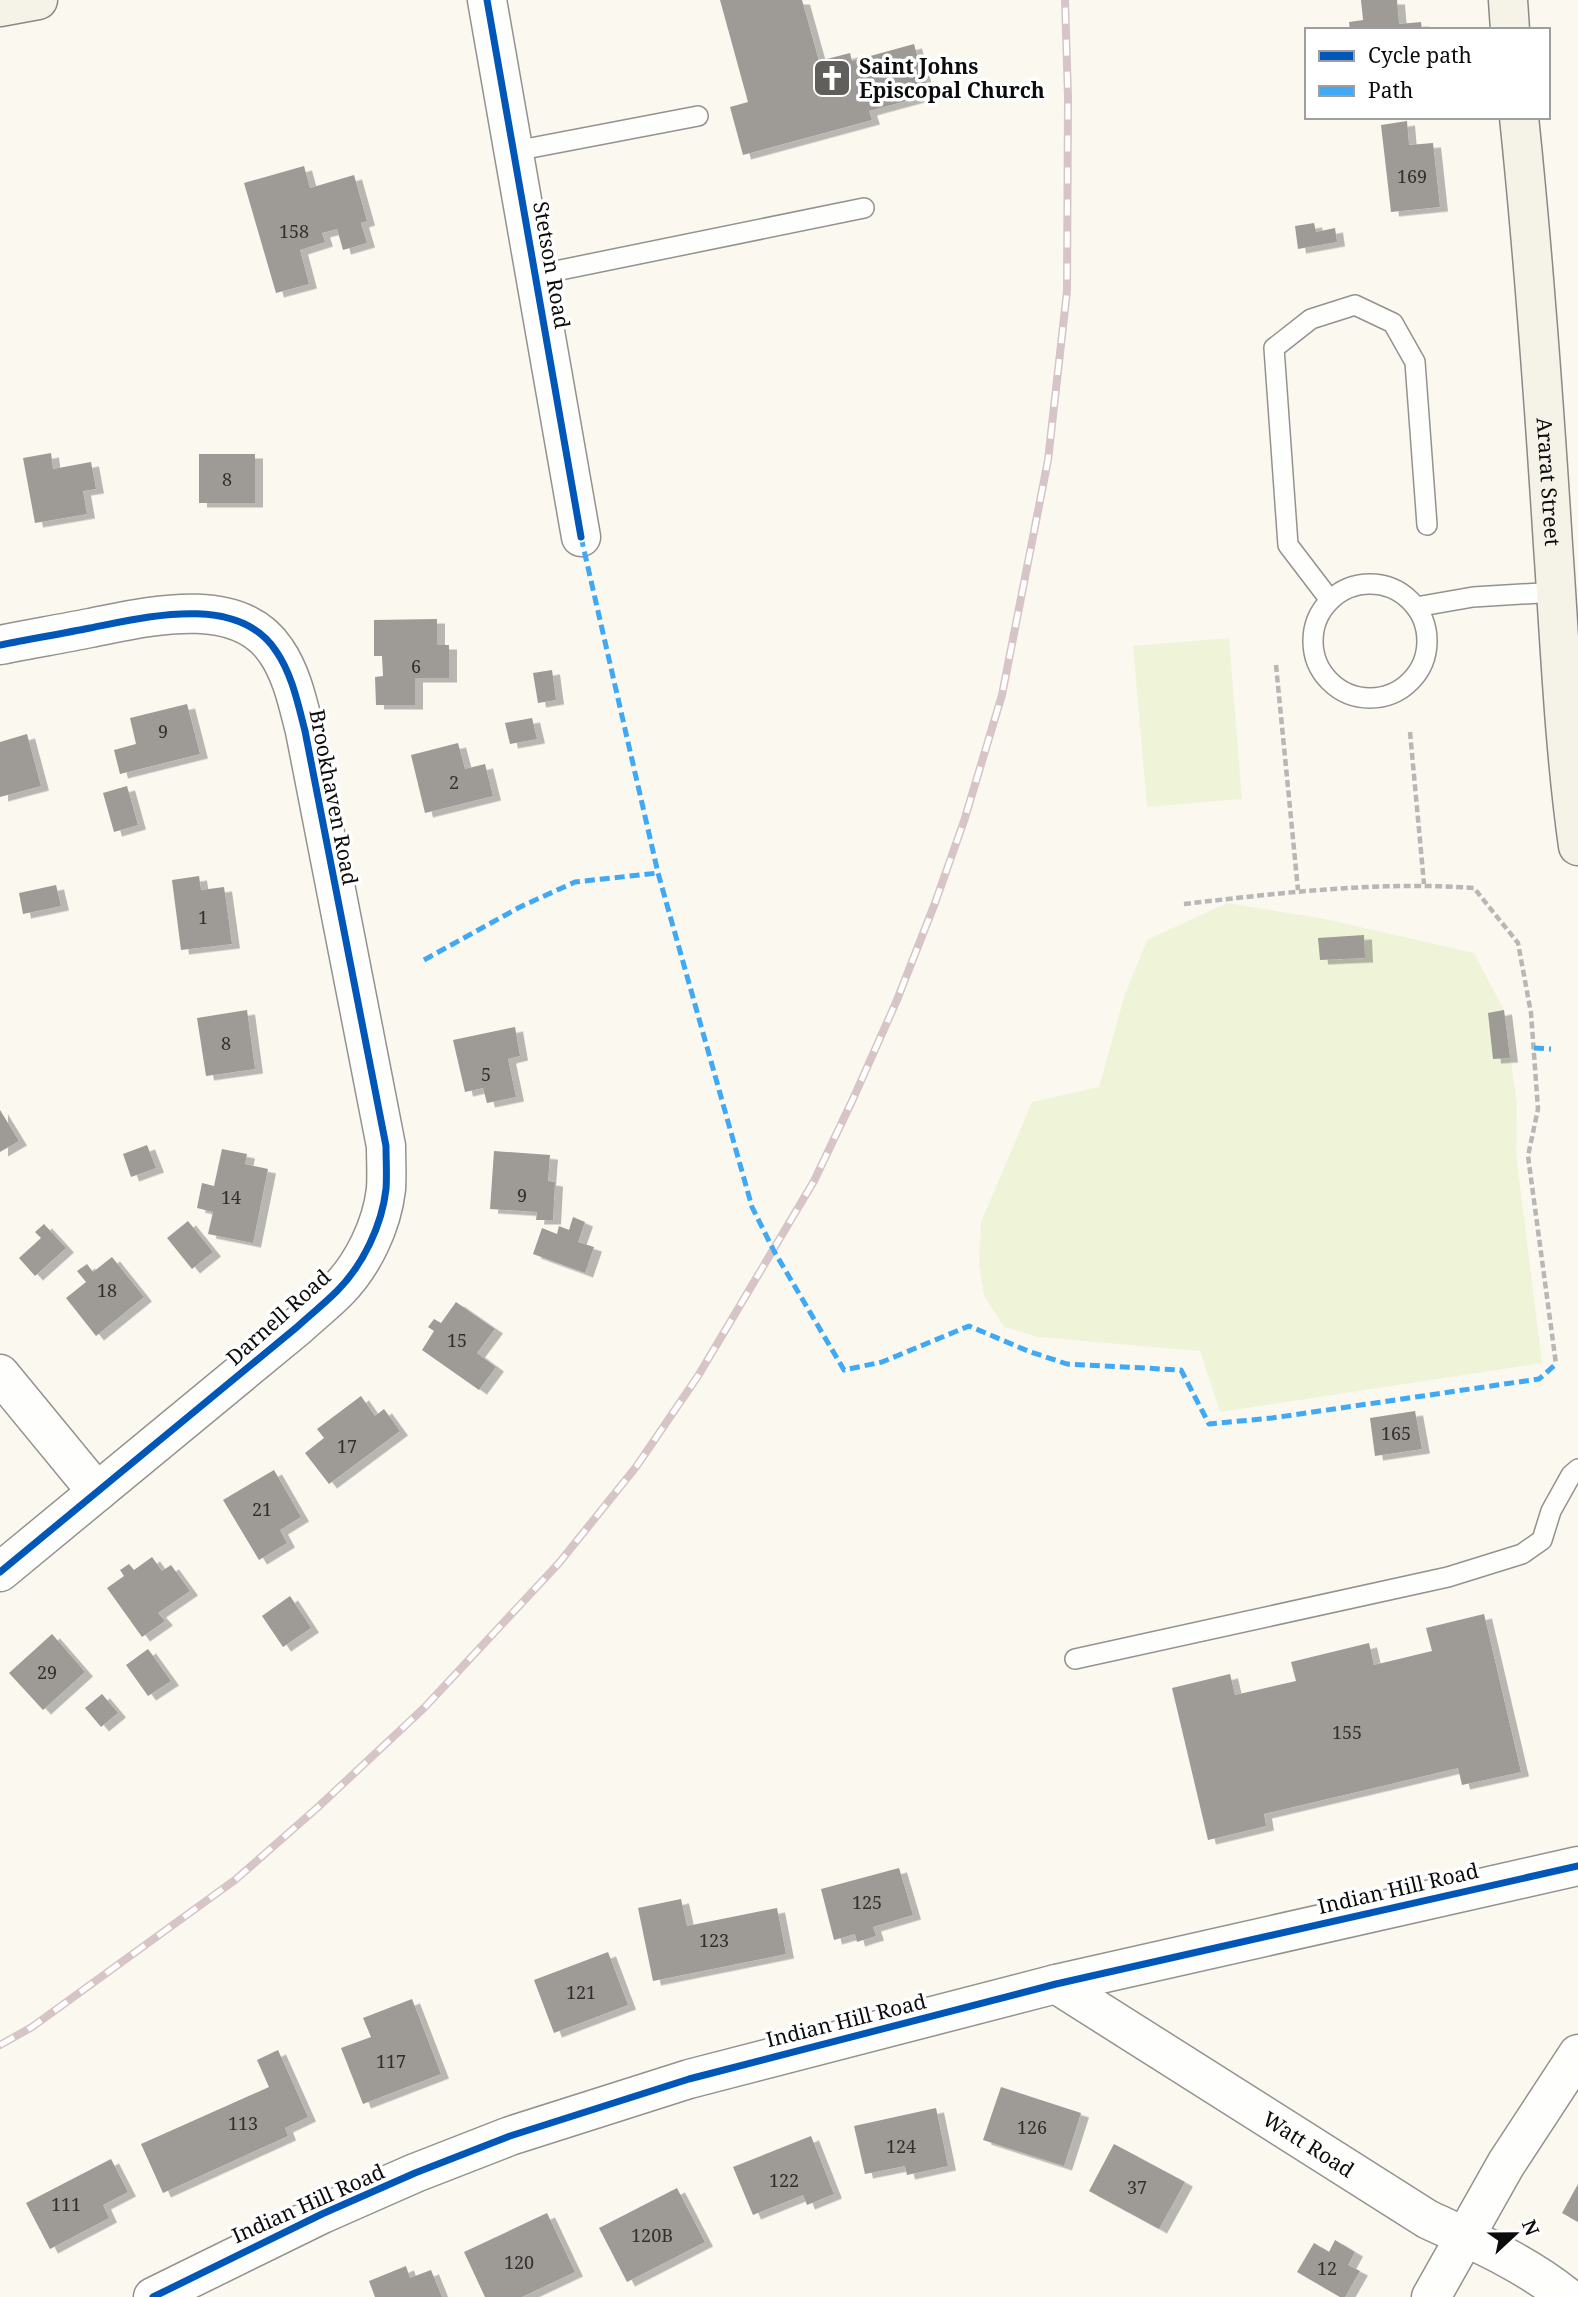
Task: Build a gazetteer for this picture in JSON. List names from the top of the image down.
{
  "streets": {
    "main road": ["Ararat Street"],
    "street": [
      "Stetson Road",
      "Brookhaven Road",
      "Darnell Road",
      "Indian Hill Road",
      "Watt Road"
    ]
  },
  "crossings": [
    ["Brookhaven Road", "Darnell Road"],
    ["Indian Hill Road", "Watt Road"]
  ],
  "places": {
    "church": ["Saint Johns Episcopal Church"]
  },
  "house_numbers": [
    "169",
    "158",
    "8",
    "6",
    "9",
    "2",
    "1",
    "8",
    "5",
    "9",
    "14",
    "18",
    "15",
    "165",
    "17",
    "21",
    "29",
    "155",
    "125",
    "123",
    "121",
    "117",
    "113",
    "126",
    "124",
    "122",
    "37",
    "111",
    "120B",
    "120",
    "12"
  ],
  "legend": ["Cycle path", "Path"],
  "north": "right"
}
